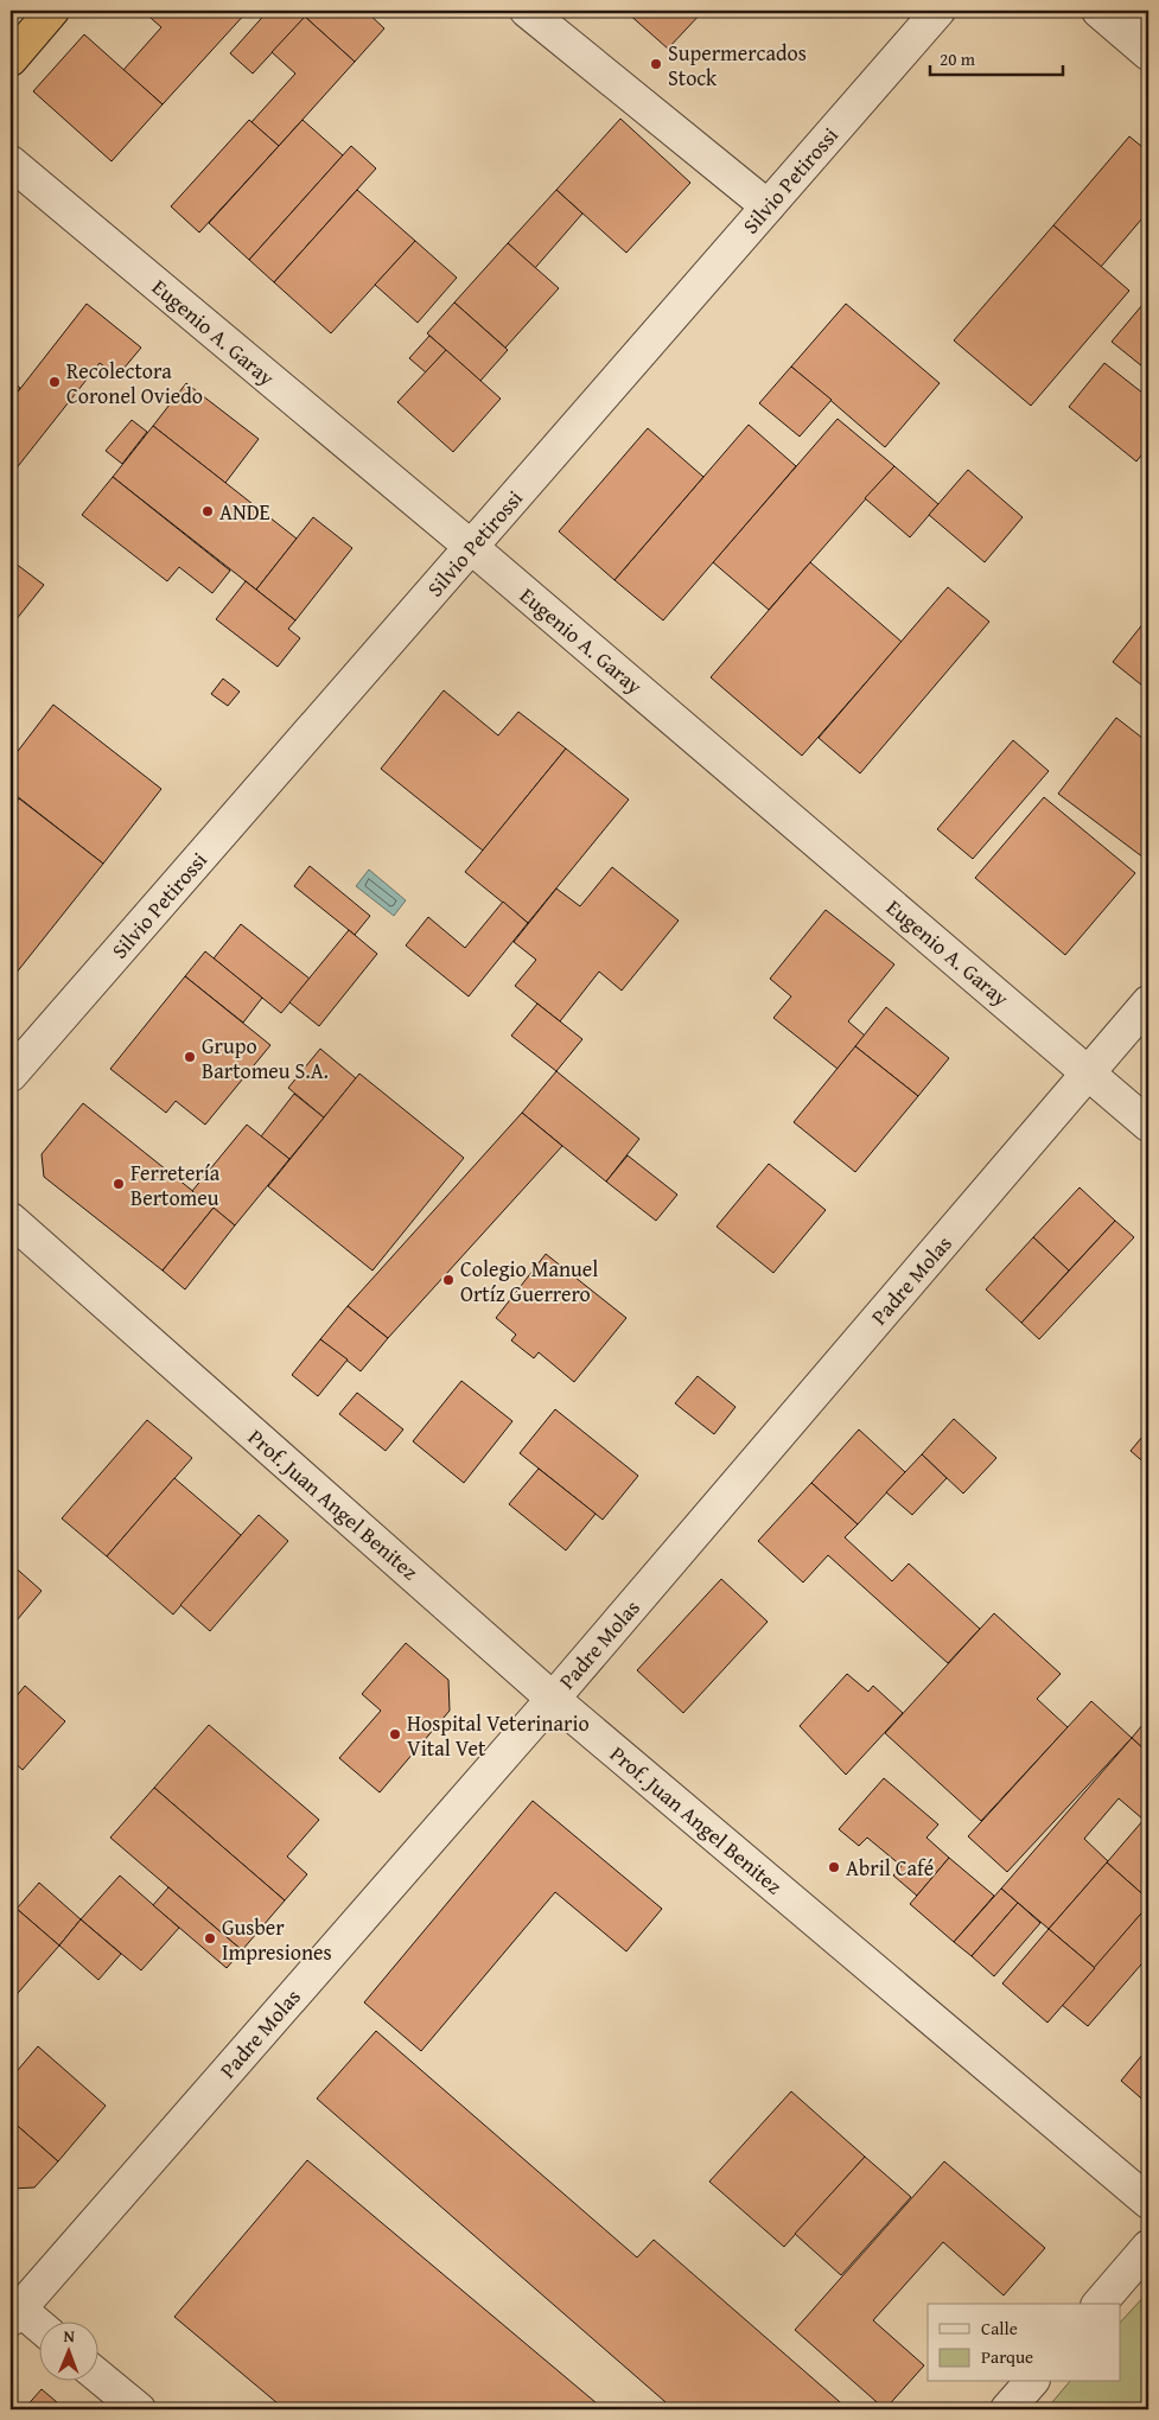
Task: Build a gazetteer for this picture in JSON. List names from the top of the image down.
{
  "streets": {
    "street": [
      "Silvio Petirossi",
      "Eugenio A. Garay",
      "Padre Molas",
      "Prof. Juan Angel Benitez"
    ]
  },
  "crossings": [
    ["Silvio Petirossi", "Eugenio A. Garay"],
    ["Eugenio A. Garay", "Padre Molas"],
    ["Padre Molas", "Prof. Juan Angel Benitez"]
  ],
  "places": [
    "Supermercados Stock",
    "Recolectora Coronel Oviedo",
    "ANDE",
    "Grupo Bartomeu S.A.",
    "Ferretería Bertomeu",
    "Colegio Manuel Ortíz Guerrero",
    "Hospital Veterinario Vital Vet",
    "Abril Café",
    "Gusber Impresiones"
  ],
  "legend": ["Calle", "Parque"],
  "scale_bar": "20 m",
  "north": "top"
}
